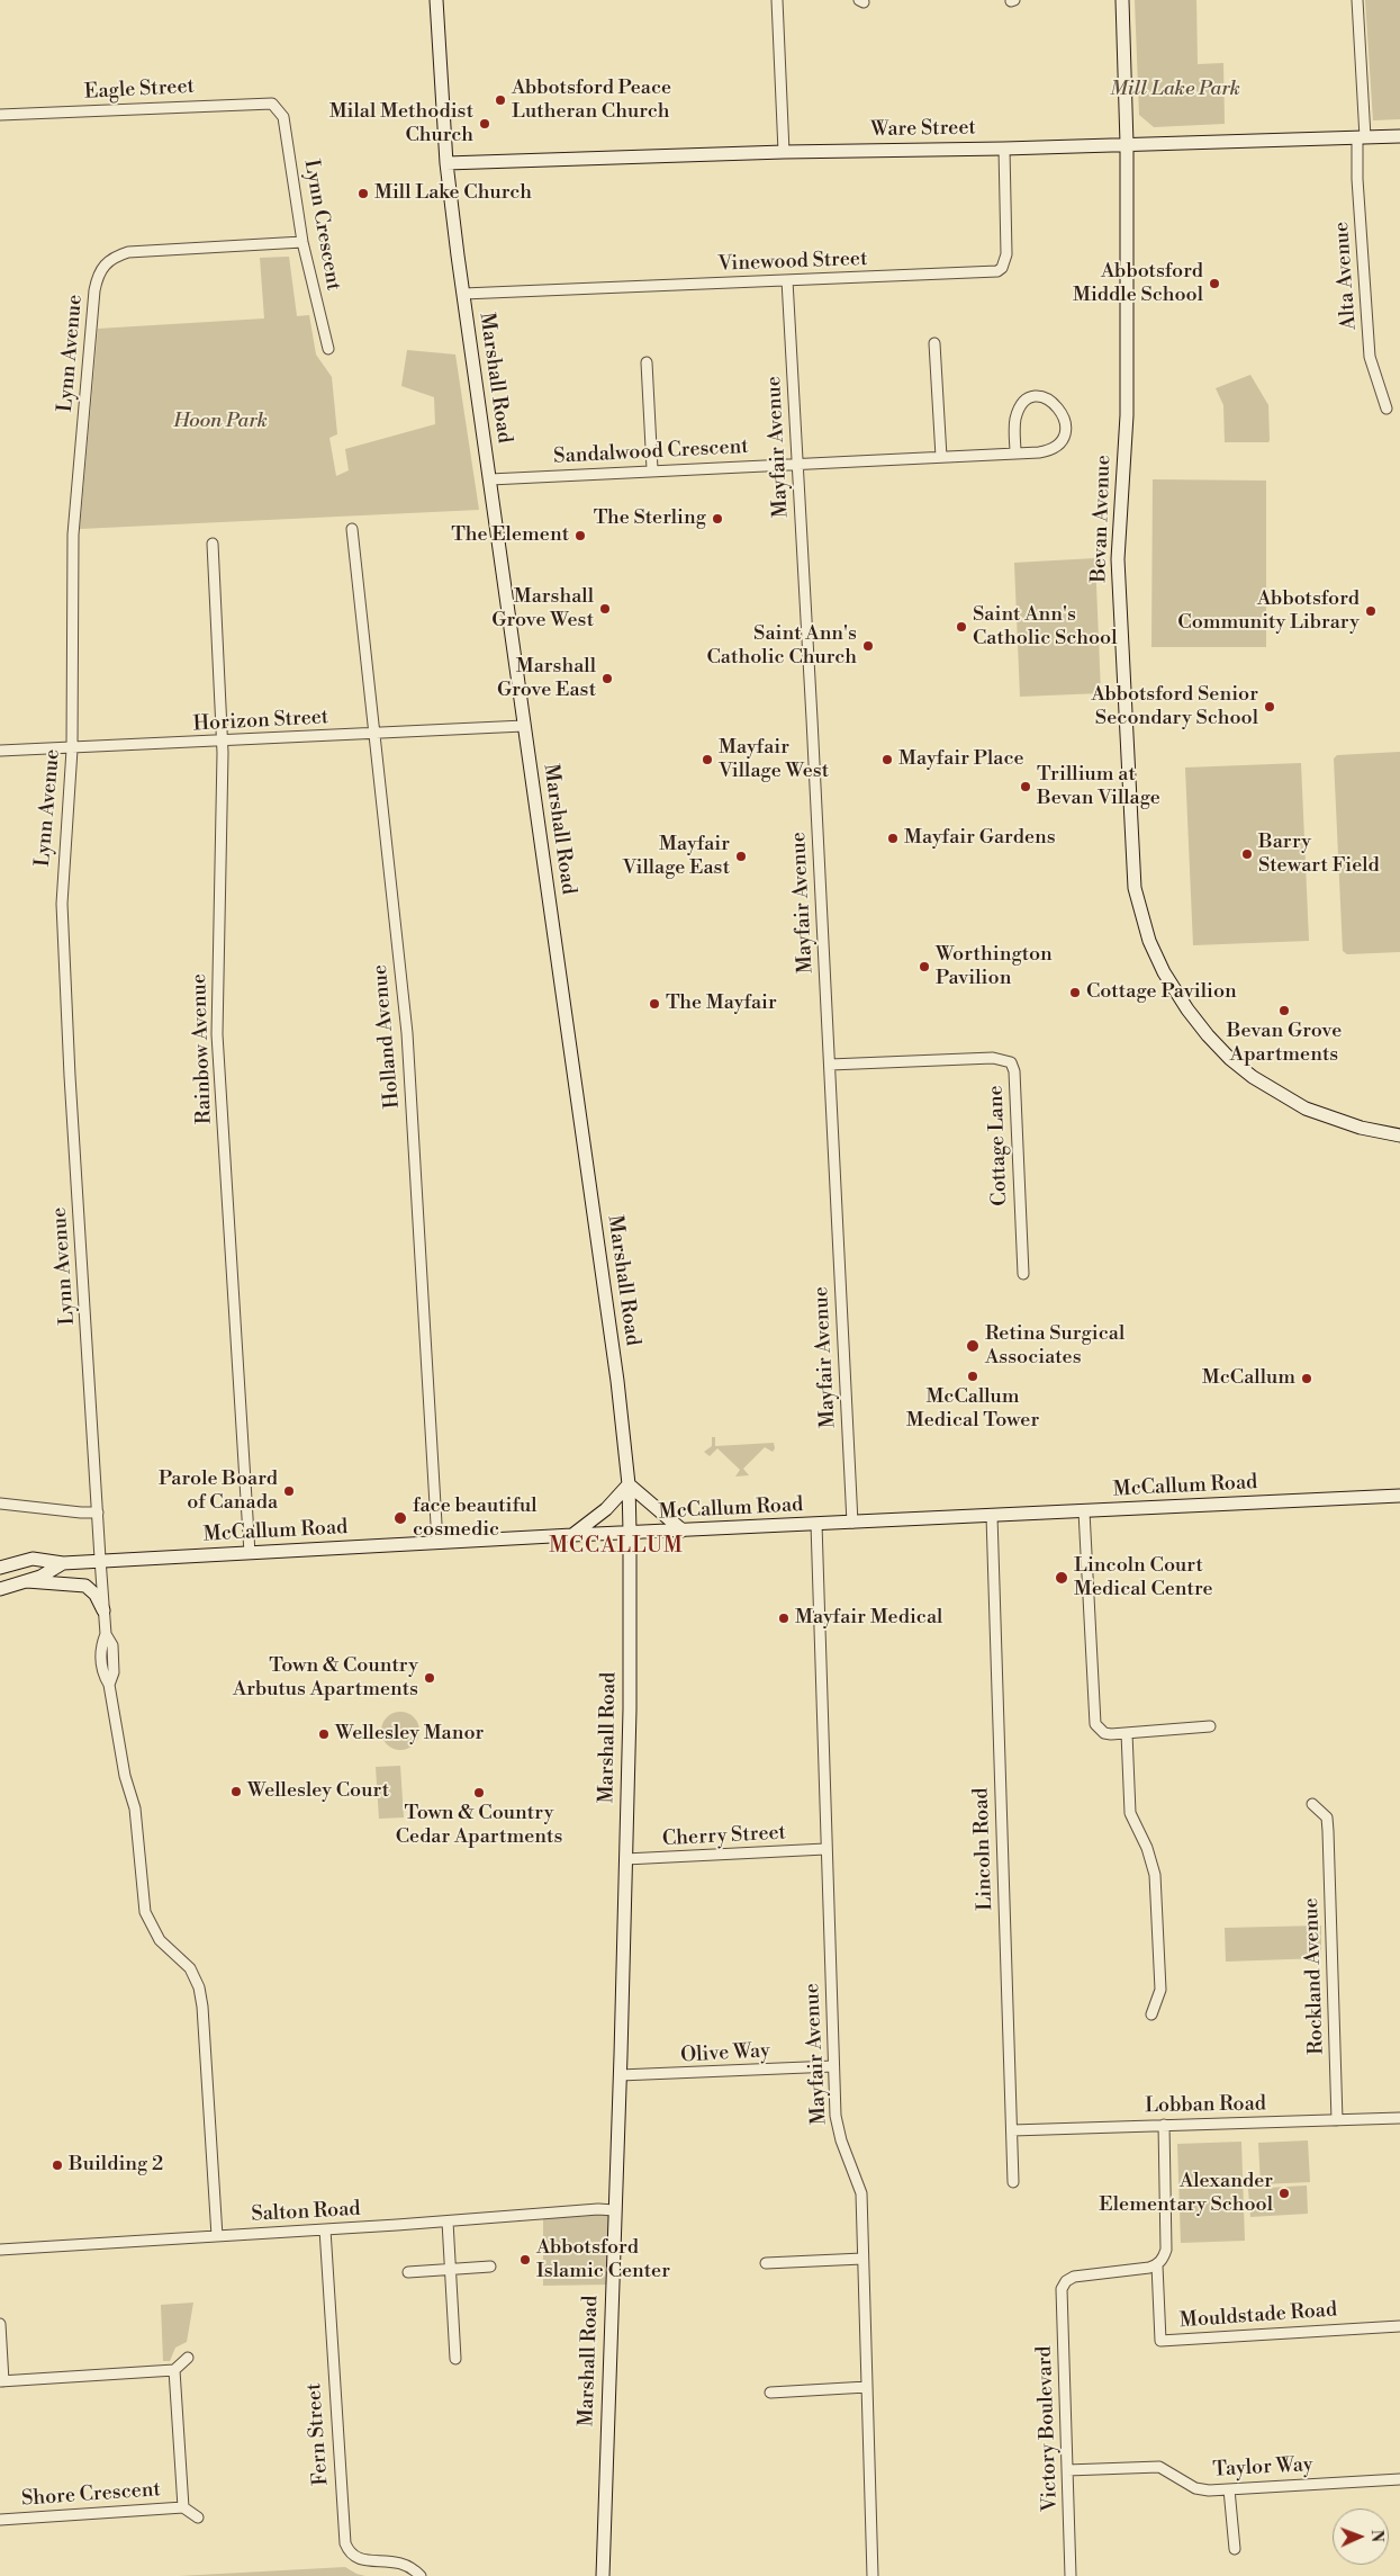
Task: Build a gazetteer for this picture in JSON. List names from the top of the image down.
{
  "streets": {
    "main road": [
      "Ware Street",
      "Marshall Road",
      "Bevan Avenue",
      "McCallum Road"
    ],
    "street": [
      "Eagle Street",
      "Lynn Crescent",
      "Vinewood Street",
      "Alta Avenue",
      "Lynn Avenue",
      "Mayfair Avenue",
      "Sandalwood Crescent",
      "Horizon Street",
      "Holland Avenue",
      "Rainbow Avenue",
      "Cottage Lane",
      "Cherry Street",
      "Lincoln Road",
      "Rockland Avenue",
      "Olive Way",
      "Lobban Road",
      "Salton Road",
      "Mouldstade Road",
      "Victory Boulevard",
      "Fern Street",
      "Taylor Way",
      "Shore Crescent"
    ]
  },
  "crossings": [
    ["Eagle Street", "Lynn Crescent"],
    ["Ware Street", "Vinewood Street"],
    ["Ware Street", "Alta Avenue"],
    ["Ware Street", "Marshall Road"],
    ["Ware Street", "Bevan Avenue"],
    ["Lynn Crescent", "Lynn Avenue"],
    ["Vinewood Street", "Marshall Road"],
    ["Vinewood Street", "Mayfair Avenue"],
    ["Lynn Avenue", "Horizon Street"],
    ["Lynn Avenue", "McCallum Road"],
    ["Lynn Avenue", "Salton Road"],
    ["Marshall Road", "Sandalwood Crescent"],
    ["Marshall Road", "Horizon Street"],
    ["Marshall Road", "McCallum Road"],
    ["Marshall Road", "Cherry Street"],
    ["Marshall Road", "Olive Way"],
    ["Marshall Road", "Salton Road"],
    ["Mayfair Avenue", "Sandalwood Crescent"],
    ["Mayfair Avenue", "Cottage Lane"],
    ["Mayfair Avenue", "McCallum Road"],
    ["Mayfair Avenue", "Cherry Street"],
    ["Mayfair Avenue", "Olive Way"],
    ["Horizon Street", "Holland Avenue"],
    ["Horizon Street", "Rainbow Avenue"],
    ["Holland Avenue", "McCallum Road"],
    ["Rainbow Avenue", "McCallum Road"],
    ["McCallum Road", "Lincoln Road"],
    ["Lincoln Road", "Lobban Road"],
    ["Rockland Avenue", "Lobban Road"],
    ["Salton Road", "Fern Street"],
    ["Mouldstade Road", "Victory Boulevard"],
    ["Victory Boulevard", "Taylor Way"]
  ],
  "districts": ["MCCALLUM"],
  "parks": ["Mill Lake Park", "Hoon Park"],
  "places": [
    "Abbotsford Peace Lutheran Church",
    "Milal Methodist Church",
    "Mill Lake Church",
    "Abbotsford Middle School",
    "The Sterling",
    "The Element",
    "Marshall Grove West",
    "Abbotsford Community Library",
    "Saint Ann's Catholic School",
    "Saint Ann's Catholic Church",
    "Marshall Grove East",
    "Abbotsford Senior Secondary School",
    "Mayfair Village West",
    "Mayfair Place",
    "Trillium at Bevan Village",
    "Mayfair Gardens",
    "Barry Stewart Field",
    "Mayfair Village East",
    "Worthington Pavilion",
    "Cottage Pavilion",
    "The Mayfair",
    "Bevan Grove Apartments",
    "Retina Surgical Associates",
    "McCallum Medical Tower",
    "McCallum",
    "Parole Board of Canada",
    "face beautiful cosmedic",
    "Lincoln Court Medical Centre",
    "Mayfair Medical",
    "Town & Country Arbutus Apartments",
    "Wellesley Manor",
    "Wellesley Court",
    "Town & Country Cedar Apartments",
    "Building 2",
    "Alexander Elementary School",
    "Abbotsford Islamic Center"
  ],
  "north": "right"
}
